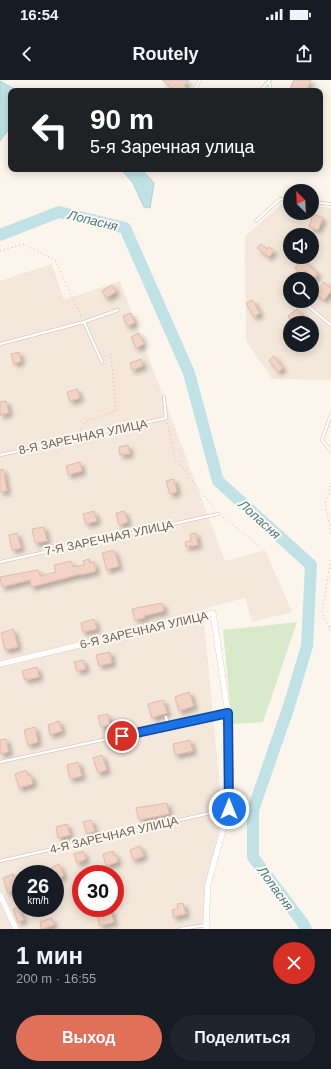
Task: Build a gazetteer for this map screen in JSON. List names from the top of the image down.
{
  "streets": {
    "street": ["6-Я ЗАРЕЧНАЯ УЛИЦА"],
    "lane": ["8-Я ЗАРЕЧНАЯ УЛИЦА", "7-Я ЗАРЕЧНАЯ УЛИЦА", "4-Я ЗАРЕЧНАЯ УЛИЦА"]
  },
  "water": ["Лопасня"],
  "north": "top left",
  "page": {
    "status": "16:54",
    "header": "Routely",
    "turn": ["90 m", "5-я Заречная улица"],
    "speed": "26 km/h",
    "limit": "30",
    "heading": ["1 мин", "200 m · 16:55"],
    "buttons": ["Выход", "Поделиться"]
  }
}
